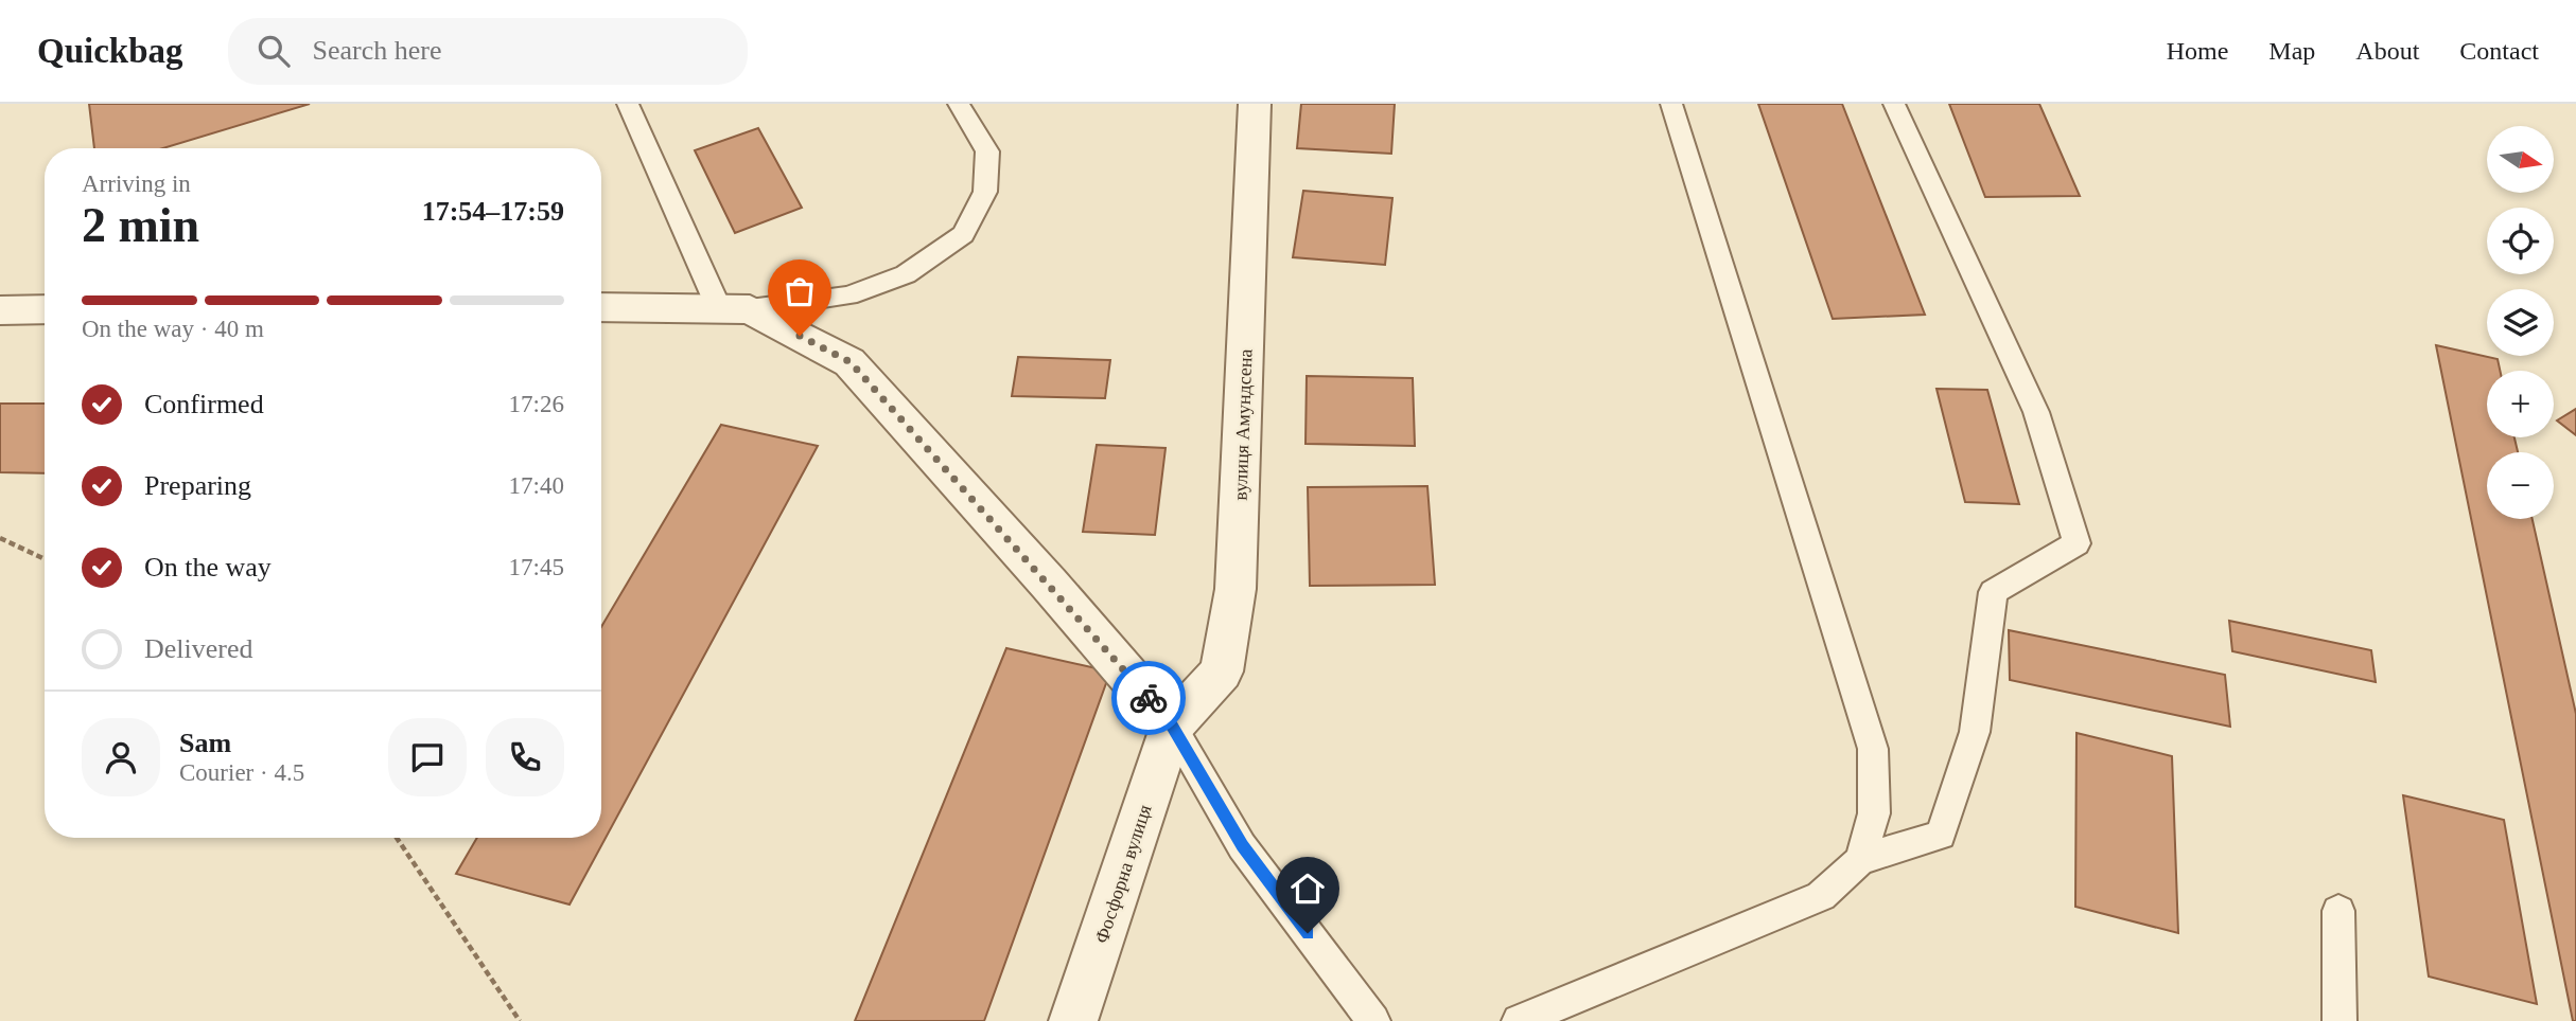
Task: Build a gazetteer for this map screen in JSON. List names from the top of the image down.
{
  "streets": {
    "street": ["вулиця Амундсена", "Фосфорна вулиця"]
  },
  "crossings": [
    ["вулиця Амундсена", "Фосфорна вулиця"]
  ],
  "north": "right",
  "page": {
    "header": "Quickbag",
    "search": "Search here",
    "nav": [
      "Home",
      "Map",
      "About",
      "Contact"
    ],
    "map_buttons": ["+", "−"],
    "heading": ["2 min", "Arriving in", "17:54–17:59"],
    "panel": ["Sam", "Courier · 4.5"],
    "bar": "On the way · 40 m",
    "list": [
      ["Confirmed", "17:26"],
      ["Preparing", "17:40"],
      ["On the way", "17:45"],
      "Delivered"
    ]
  }
}
